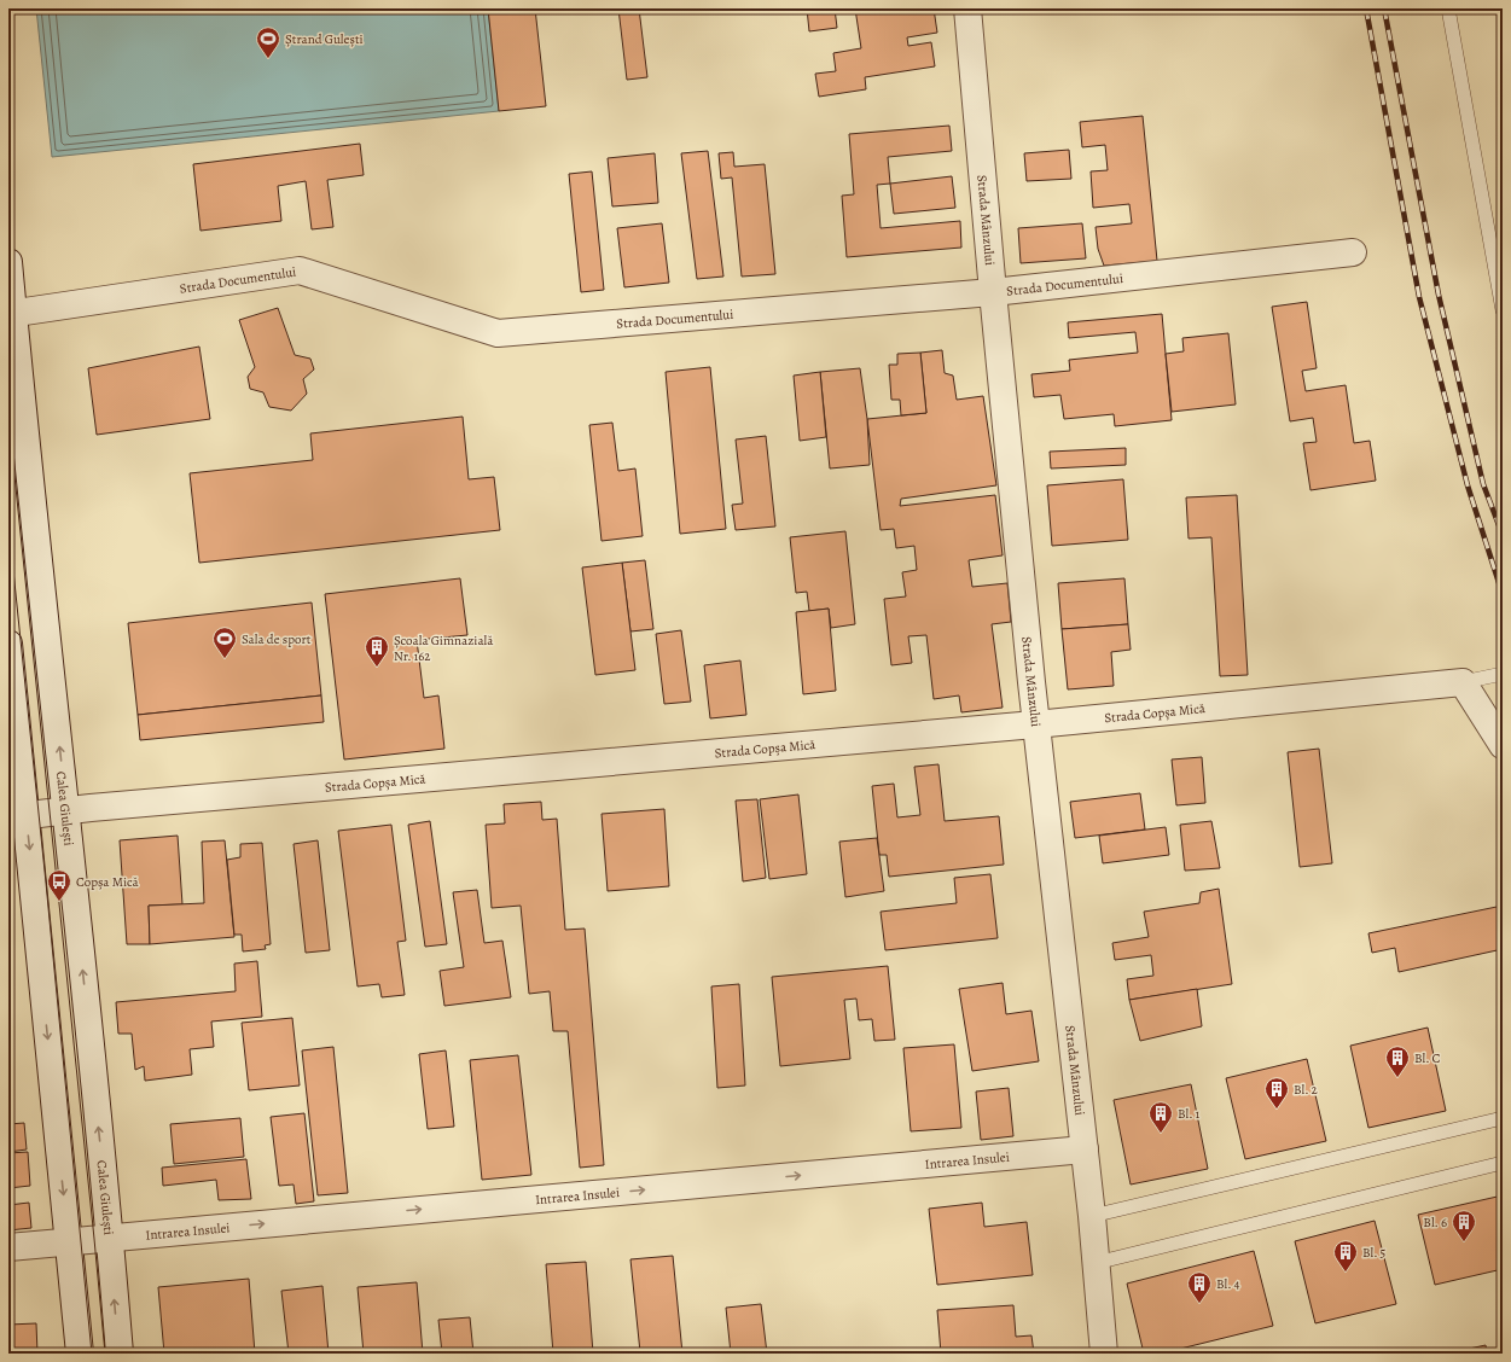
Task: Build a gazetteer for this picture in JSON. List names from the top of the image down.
{
  "streets": {
    "street": [
      "Strada Mânzului",
      "Strada Documentului",
      "Strada Copșa Mică",
      "Calea Giulești",
      "Intrarea Insulei"
    ]
  },
  "crossings": [
    ["Strada Mânzului", "Strada Documentului"],
    ["Strada Mânzului", "Strada Copșa Mică"],
    ["Strada Mânzului", "Intrarea Insulei"],
    ["Strada Documentului", "Calea Giulești"],
    ["Strada Copșa Mică", "Calea Giulești"],
    ["Calea Giulești", "Intrarea Insulei"]
  ],
  "one_way": ["Intrarea Insulei"],
  "places": {
    "sports": ["Ștrand Gulești", "Sala de sport"],
    "building": [
      "Școala Gimnazială Nr. 162",
      "Bl. C",
      "Bl. 2",
      "Bl. 1",
      "Bl. 6",
      "Bl. 5",
      "Bl. 4"
    ],
    "bus stop": ["Copșa Mică"]
  }
}
